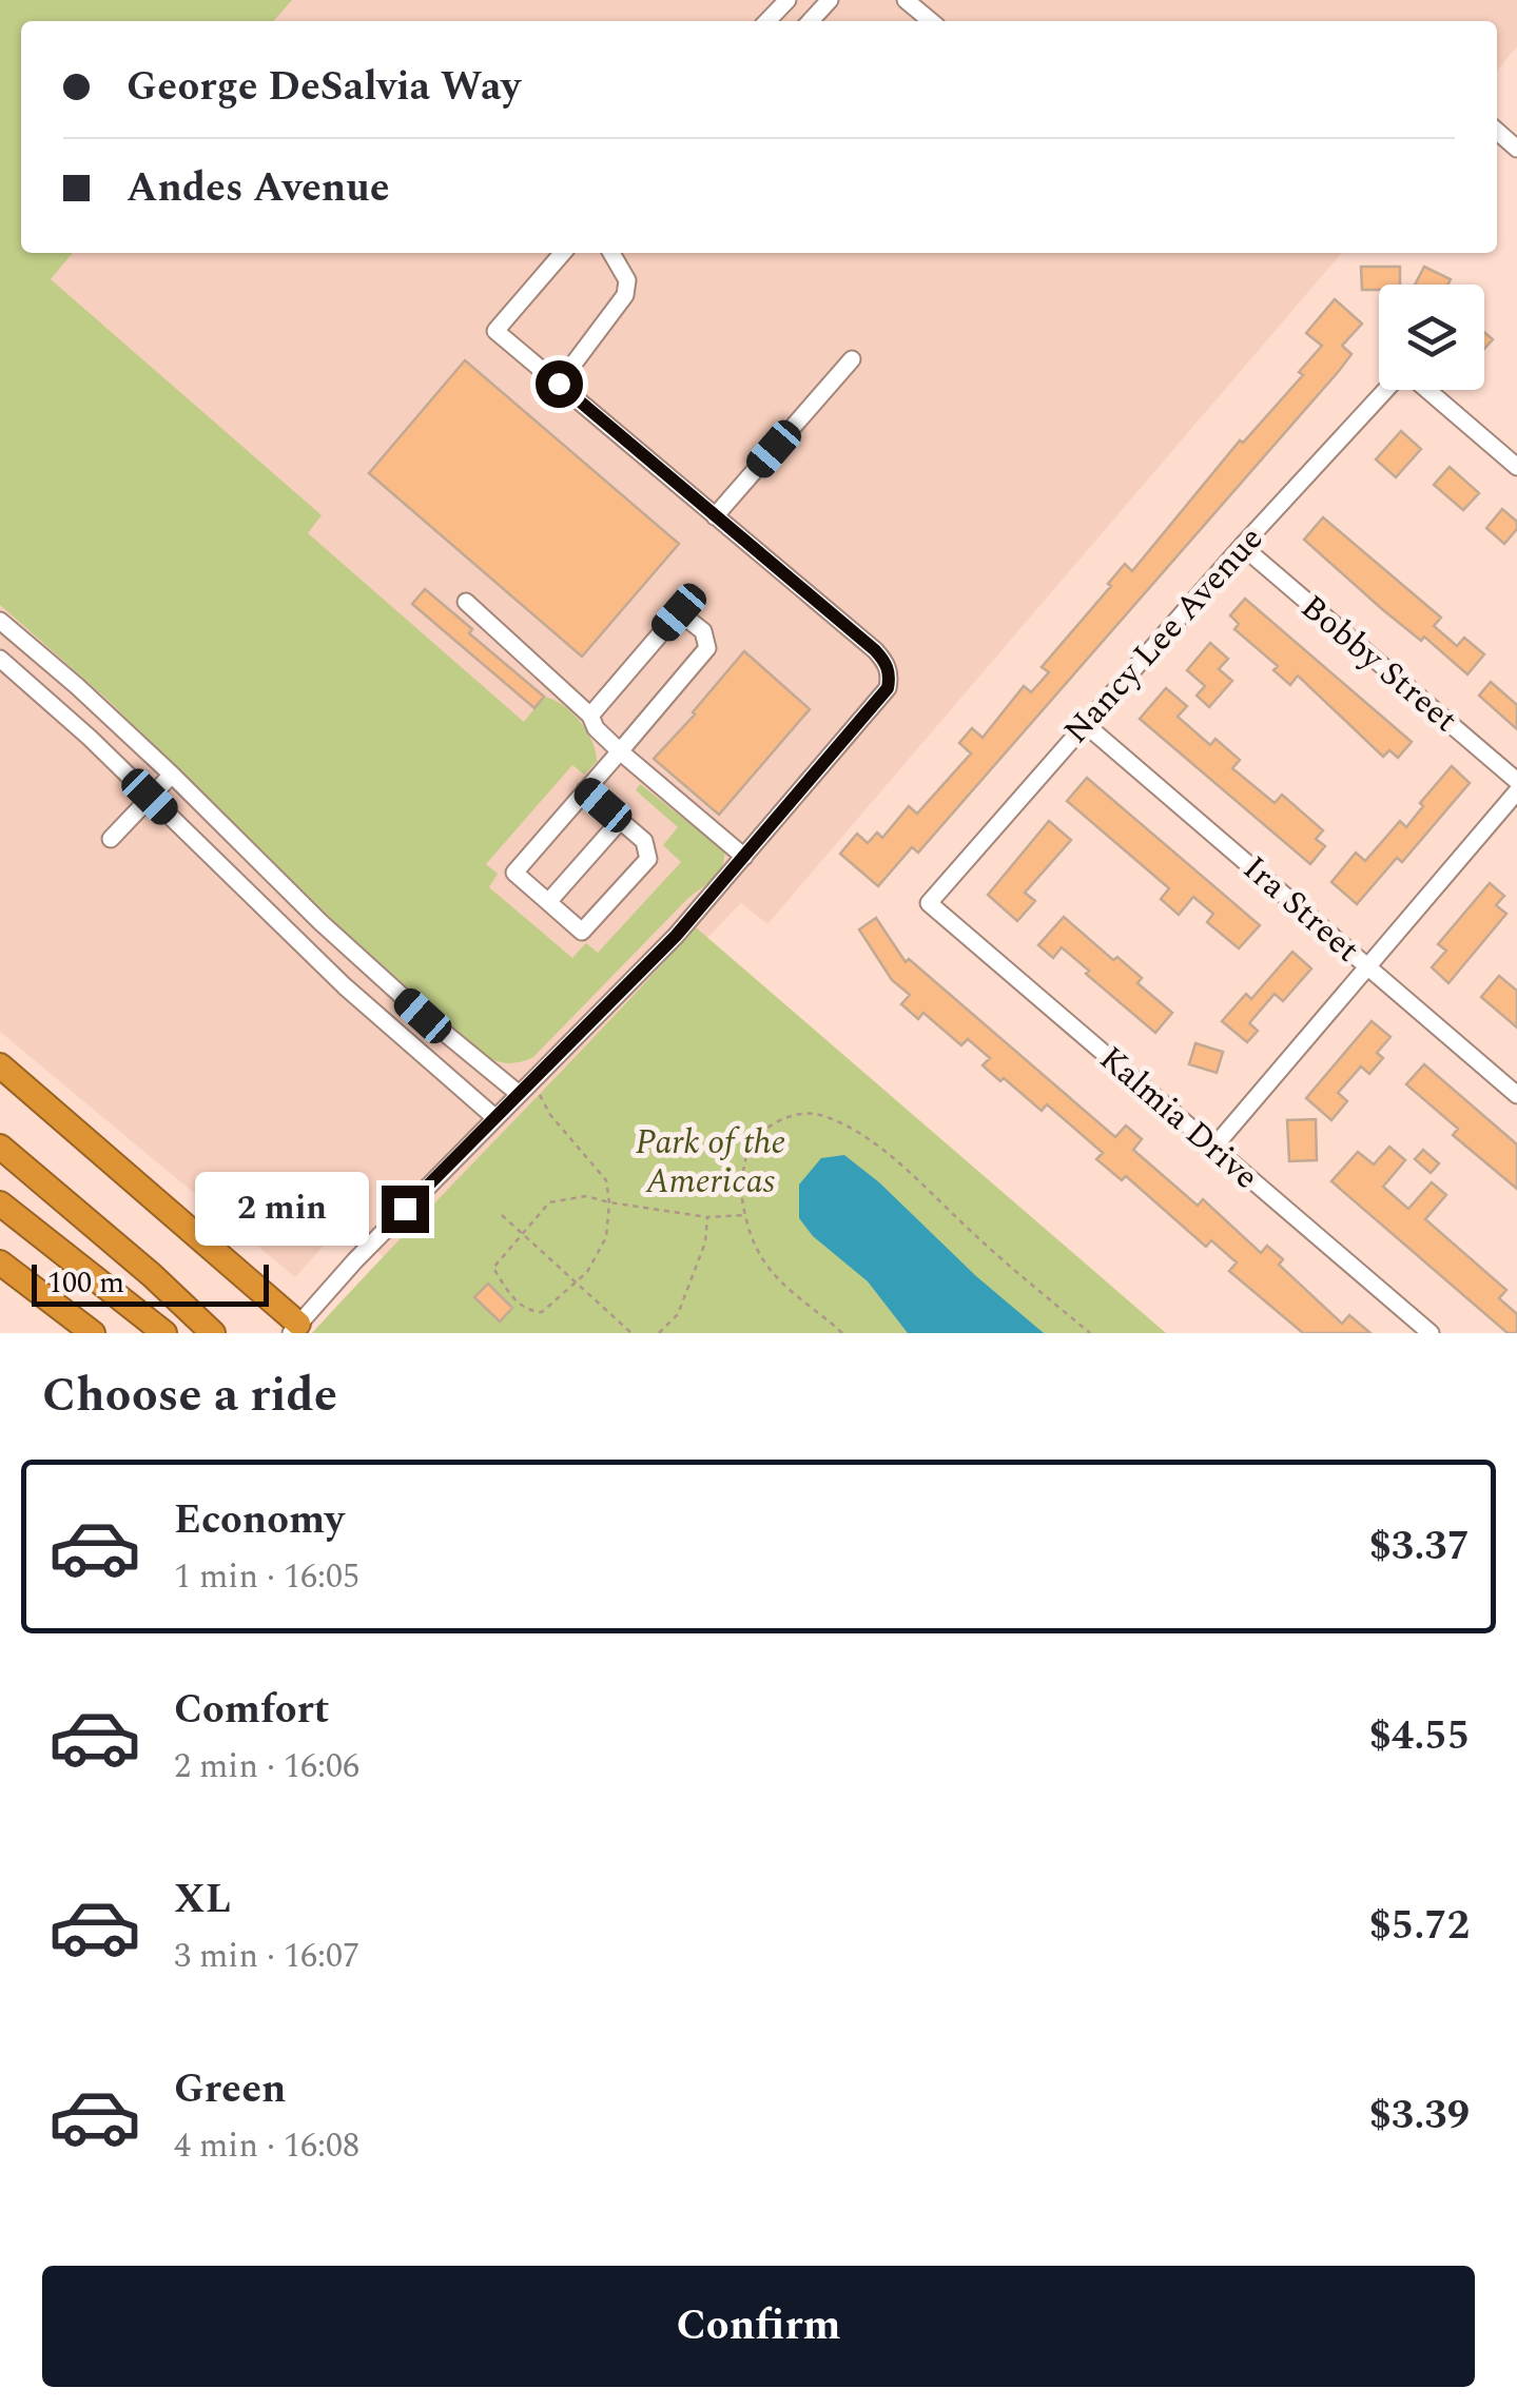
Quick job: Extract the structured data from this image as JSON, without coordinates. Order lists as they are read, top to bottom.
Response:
{
  "streets": {
    "street": [
      "Nancy Lee Avenue",
      "Bobby Street",
      "Ira Street",
      "Kalmia Drive"
    ]
  },
  "crossings": [
    ["Nancy Lee Avenue", "Bobby Street"],
    ["Nancy Lee Avenue", "Ira Street"],
    ["Nancy Lee Avenue", "Kalmia Drive"]
  ],
  "parks": ["Park of the Americas"],
  "scale_bar": "100 m",
  "page": {
    "banner": ["George DeSalvia Way", "Andes Avenue"],
    "bubble": "2 min",
    "scale": "100 m",
    "heading": "Choose a ride",
    "list": [
      {
        "name": "Economy",
        "note": "1 min · 16:05",
        "value": "$3.37"
      },
      {
        "name": "Comfort",
        "note": "2 min · 16:06",
        "value": "$4.55"
      },
      {
        "name": "XL",
        "note": "3 min · 16:07",
        "value": "$5.72"
      },
      {
        "name": "Green",
        "note": "4 min · 16:08",
        "value": "$3.39"
      }
    ],
    "buttons": "Confirm"
  }
}
